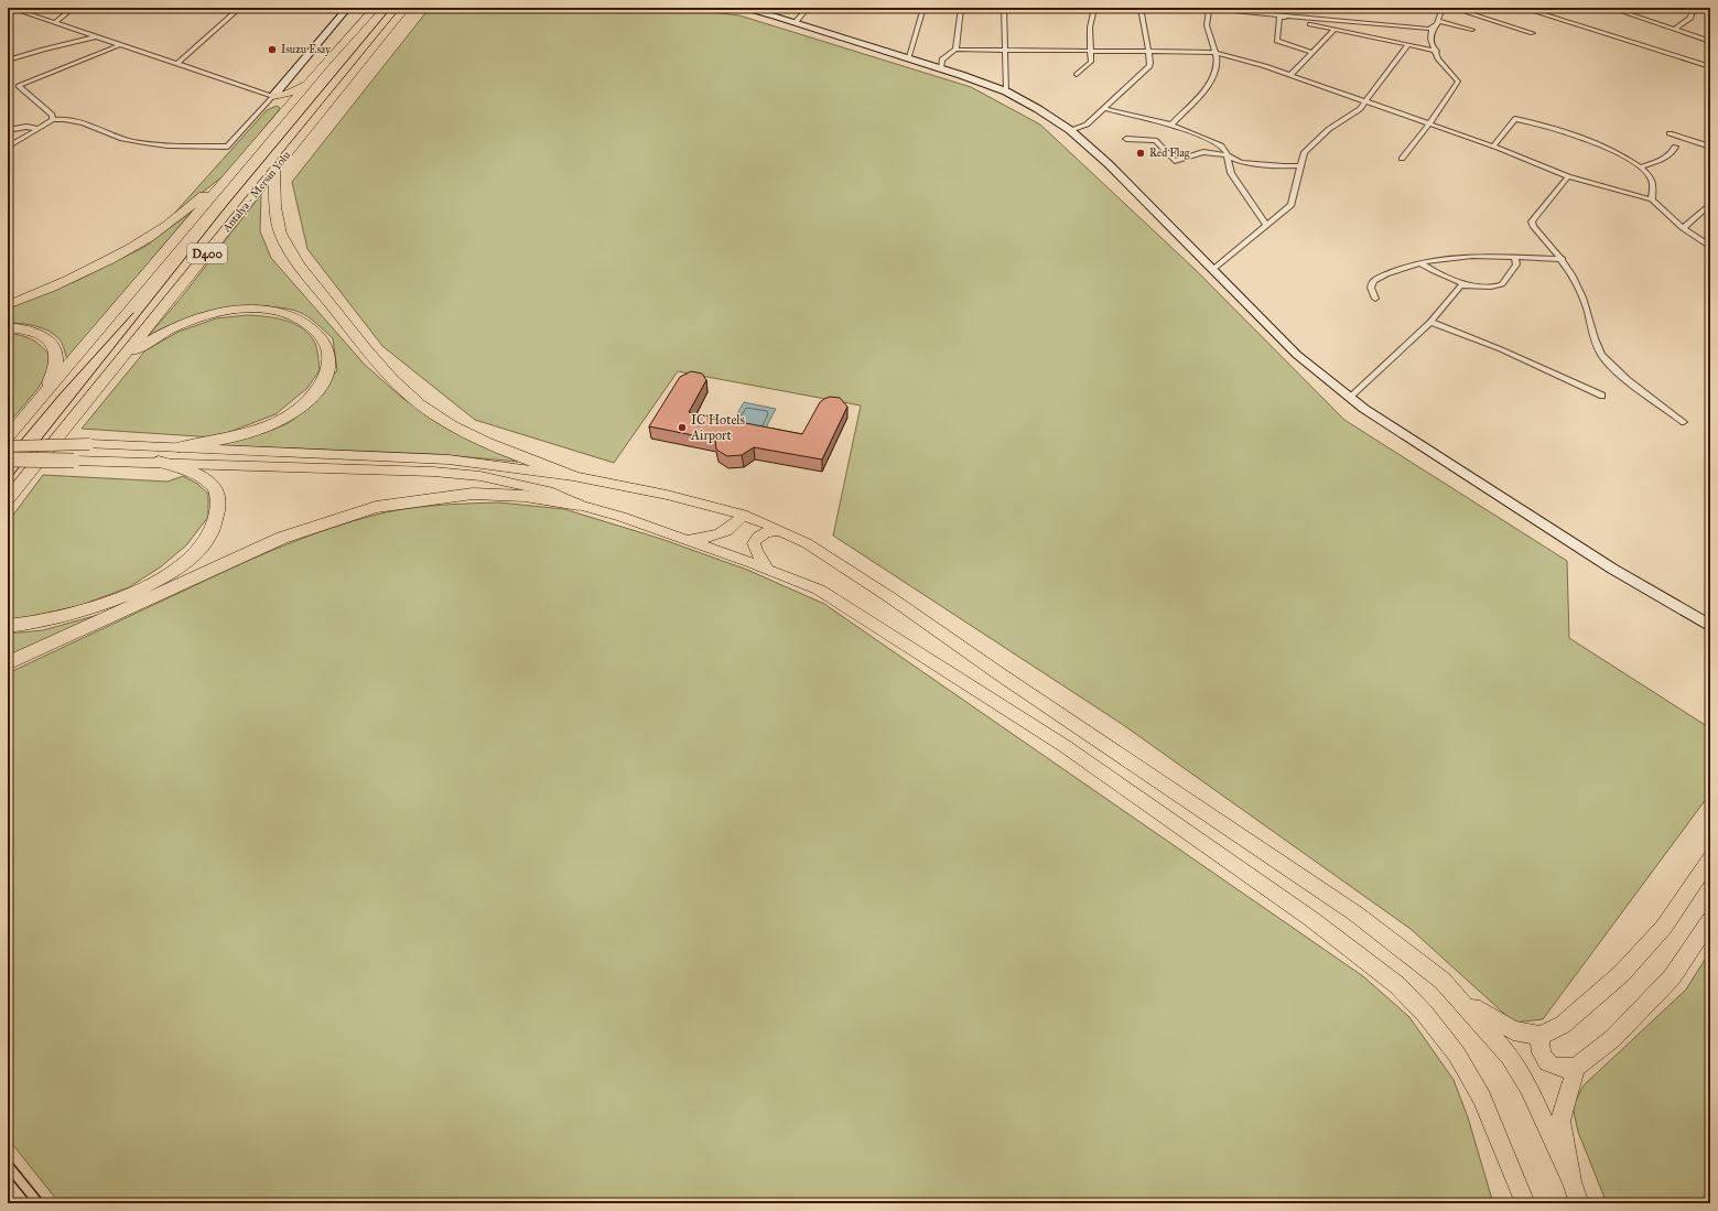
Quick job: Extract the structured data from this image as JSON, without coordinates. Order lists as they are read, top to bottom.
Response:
{
  "streets": {
    "highway": ["Antalya - Mersin Yolu", "D400"]
  },
  "places": ["Isuzu Esay", "Red Flag", "IC Hotels Airport"]
}
